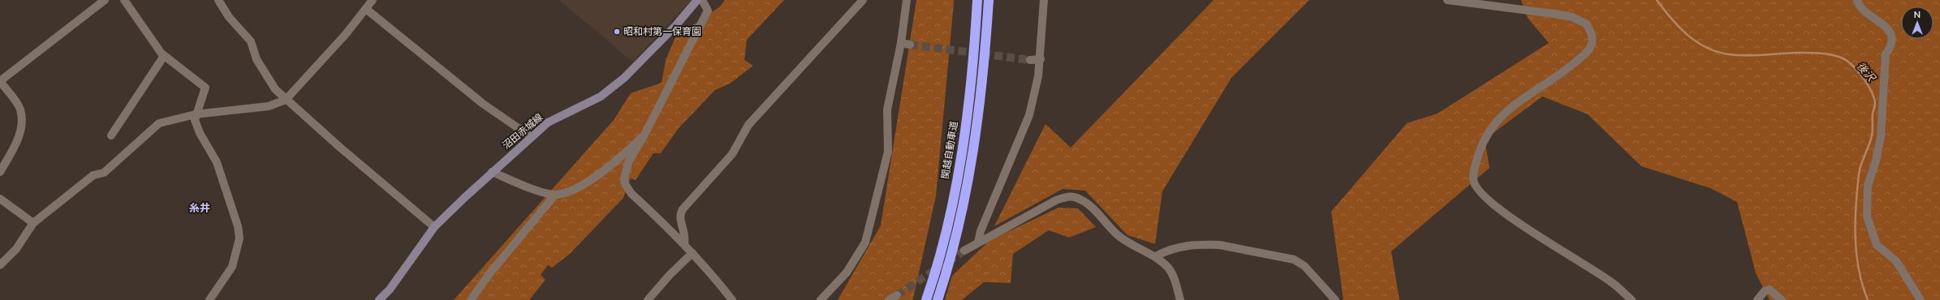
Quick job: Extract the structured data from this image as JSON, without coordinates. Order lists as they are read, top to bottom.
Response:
{
  "streets": {
    "highway": ["関越自動車道"],
    "main road": ["沼田赤城線"]
  },
  "districts": ["糸井"],
  "water": ["後沢"],
  "places": ["昭和村第一保育園"],
  "north": "top"
}
